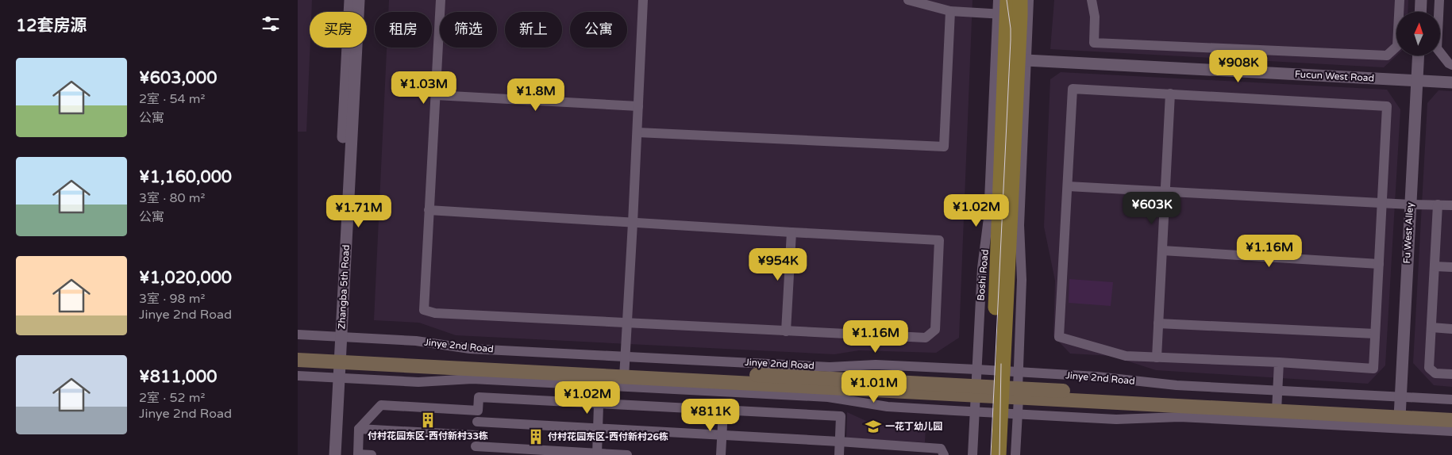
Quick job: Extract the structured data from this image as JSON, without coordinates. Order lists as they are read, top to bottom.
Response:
{
  "streets": {
    "main road": ["Boshi Road", "Jinye 2nd Road"],
    "street": ["Fucun West Road", "Fu West Alley", "Zhangba 5th Road"]
  },
  "crossings": [
    ["Fucun West Road", "Fu West Alley"],
    ["Fu West Alley", "Jinye 2nd Road"],
    ["Boshi Road", "Jinye 2nd Road"],
    ["Zhangba 5th Road", "Jinye 2nd Road"]
  ],
  "places": {
    "building": ["付村花园东区-西付新村33栋", "付村花园东区-西付新村26栋"],
    "school or university": ["一花丁幼儿园"]
  },
  "north": "top",
  "page": {
    "heading": "12套房源",
    "chip": [
      "买房",
      "租房",
      "筛选",
      "新上",
      "公寓"
    ],
    "list": [
      {
        "name": "¥603,000",
        "note": "2室 · 54 m² · 公寓"
      },
      {
        "name": "¥1,160,000",
        "note": "3室 · 80 m² · 公寓"
      },
      {
        "name": "¥1,020,000",
        "note": "3室 · 98 m² · Jinye 2nd Road"
      },
      {
        "name": "¥811,000",
        "note": "2室 · 52 m² · Jinye 2nd Road"
      }
    ],
    "price": [
      "¥908K",
      "¥1.03M",
      "¥1.8M",
      "¥603K",
      "¥1.02M",
      "¥1.71M",
      "¥1.16M",
      "¥954K",
      "¥1.16M",
      "¥1.01M",
      "¥1.02M",
      "¥811K"
    ]
  }
}
